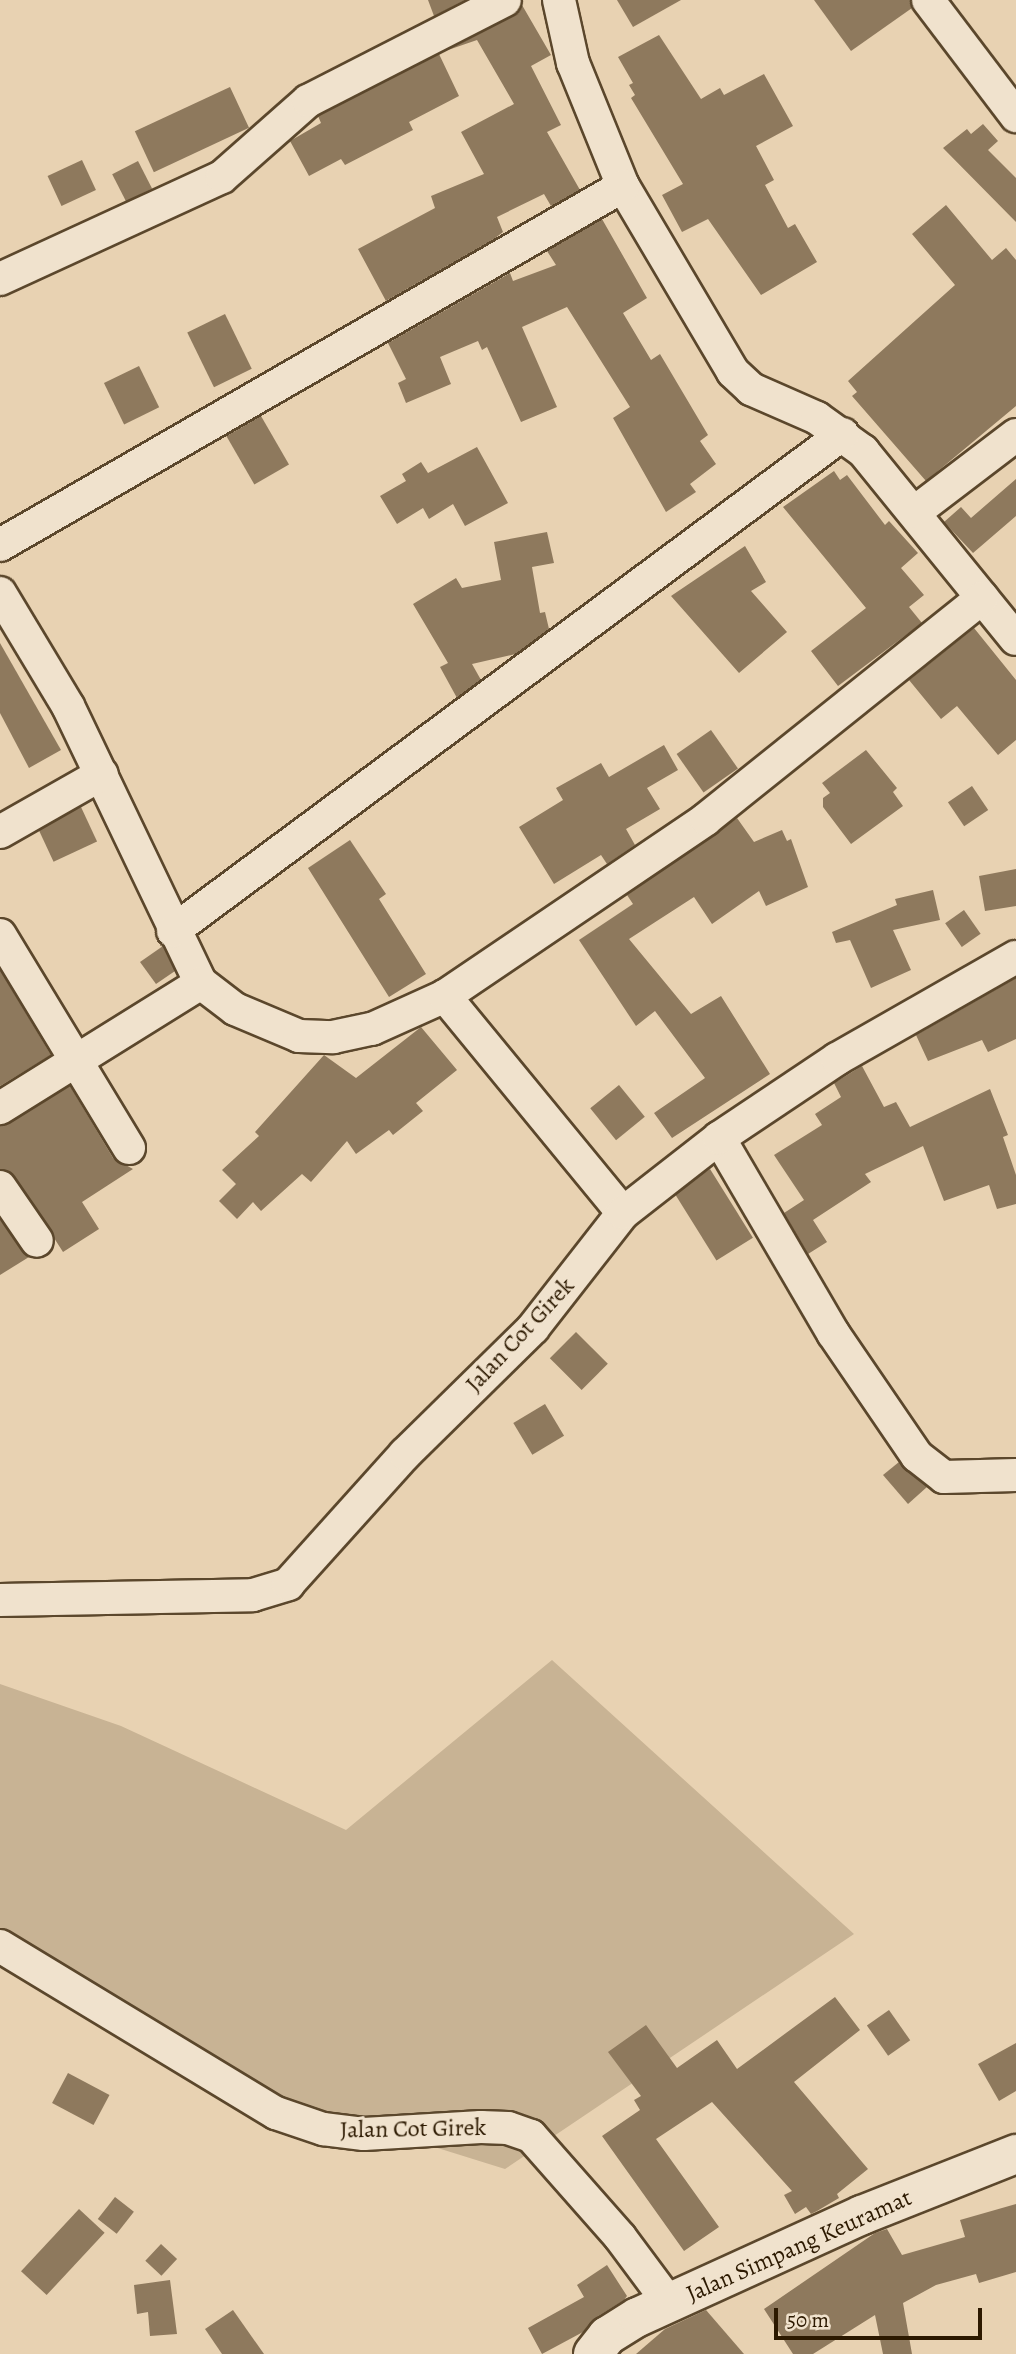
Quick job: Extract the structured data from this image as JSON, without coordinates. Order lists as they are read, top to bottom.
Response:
{
  "streets": {
    "main road": ["Jalan Simpang Keuramat"],
    "street": ["Jalan Cot Girek"]
  },
  "crossings": [
    ["Jalan Cot Girek", "Jalan Simpang Keuramat"]
  ],
  "scale_bar": "50 m"
}
